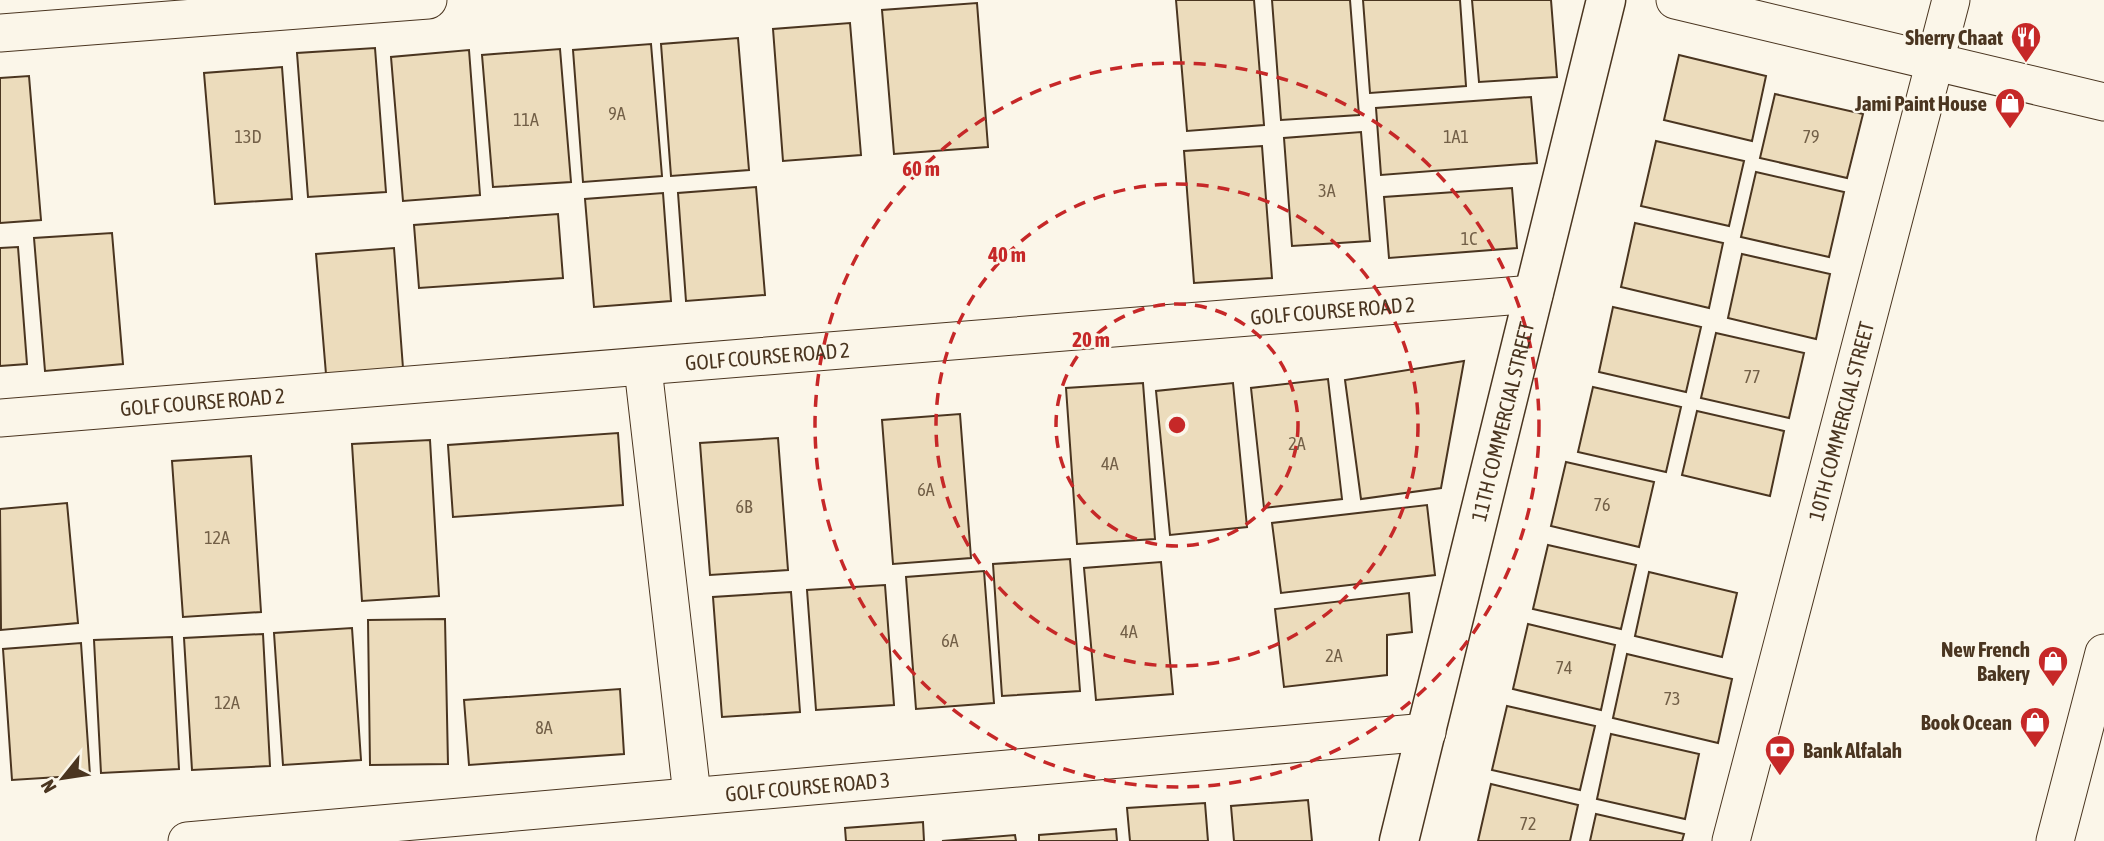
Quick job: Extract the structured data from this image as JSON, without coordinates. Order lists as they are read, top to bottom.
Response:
{
  "streets": {
    "street": [
      "GOLF COURSE ROAD 2",
      "11TH COMMERCIAL STREET",
      "10TH COMMERCIAL STREET",
      "GOLF COURSE ROAD 3"
    ]
  },
  "crossings": [
    ["GOLF COURSE ROAD 2", "11TH COMMERCIAL STREET"],
    ["11TH COMMERCIAL STREET", "GOLF COURSE ROAD 3"]
  ],
  "places": {
    "restaurant": ["Sherry Chaat"],
    "shop": ["Jami Paint House", "New French Bakery", "Book Ocean"],
    "bank": ["Bank Alfalah"]
  },
  "house_numbers": [
    "9A",
    "11A",
    "13D",
    "1A1",
    "79",
    "3A",
    "1C",
    "77",
    "2A",
    "4A",
    "6A",
    "76",
    "6B",
    "12A",
    "4A",
    "6A",
    "2A",
    "74",
    "73",
    "12A",
    "8A",
    "72"
  ],
  "north": "bottom left",
  "rings": ["60 m", "40 m", "20 m"]
}
